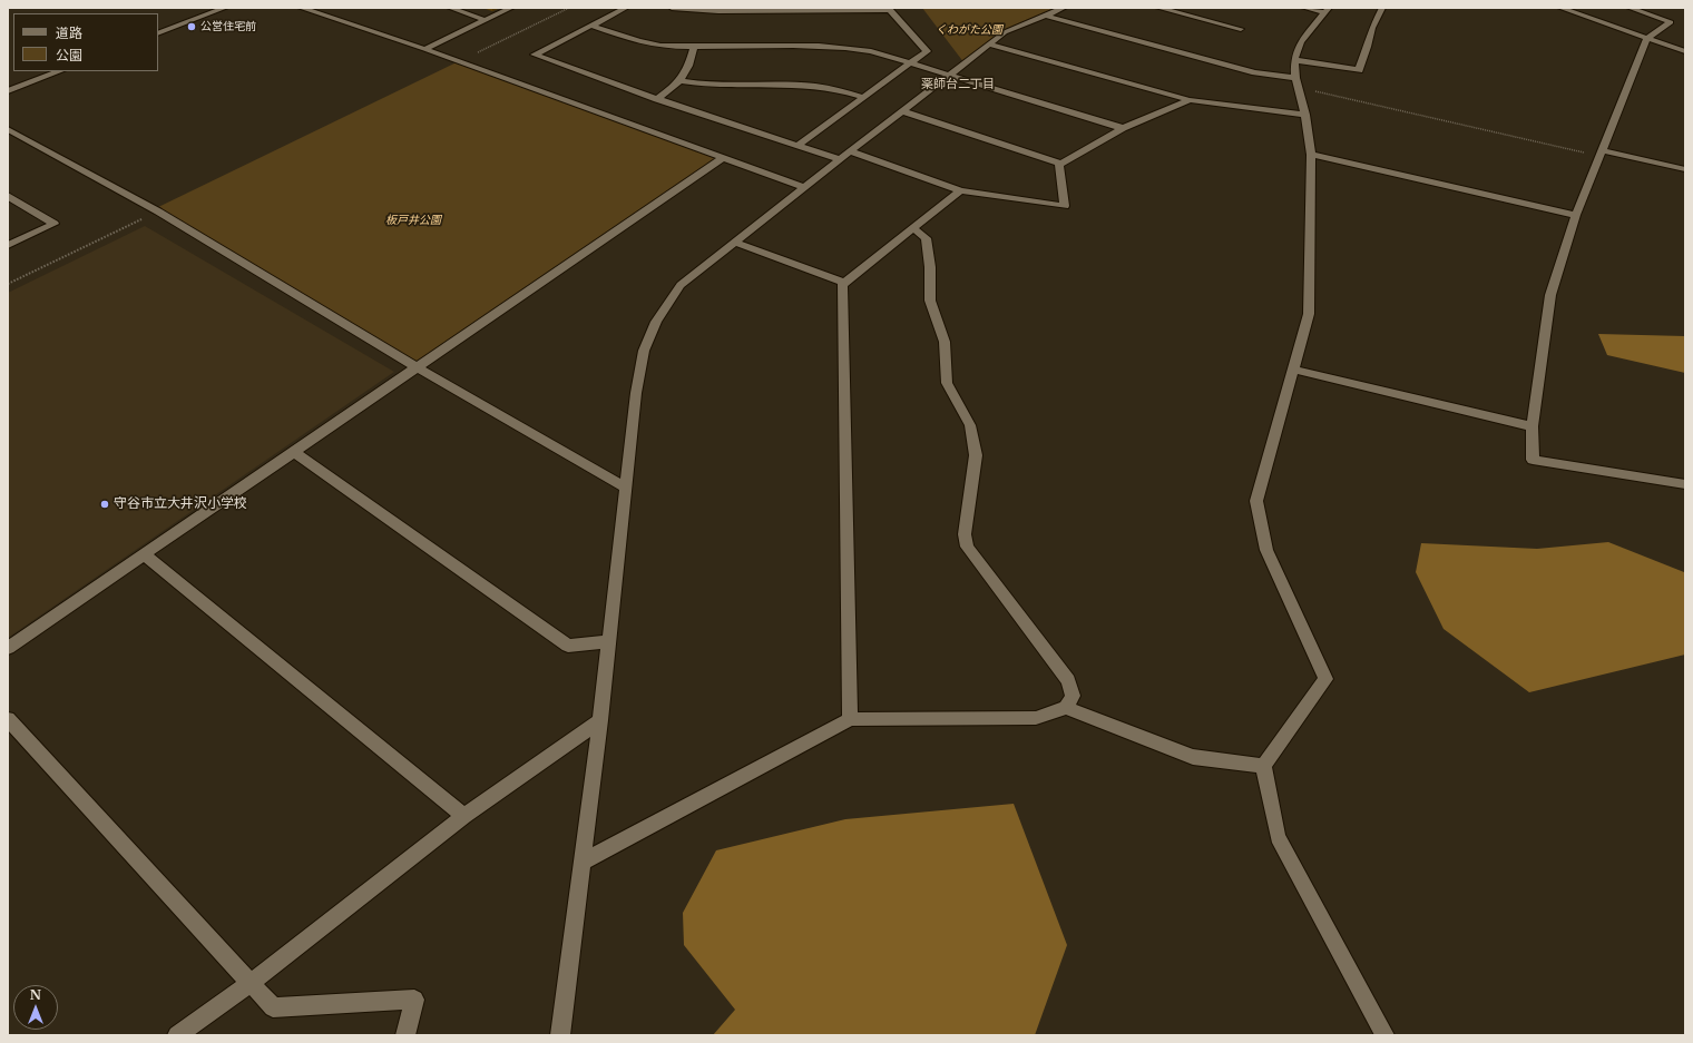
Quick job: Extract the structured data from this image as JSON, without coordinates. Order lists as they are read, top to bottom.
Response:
{
  "districts": ["薬師台二丁目"],
  "parks": ["くわがた公園", "板戸井公園"],
  "places": ["公営住宅前", "守谷市立大井沢小学校"],
  "legend": ["道路", "公園"],
  "north": "top"
}
